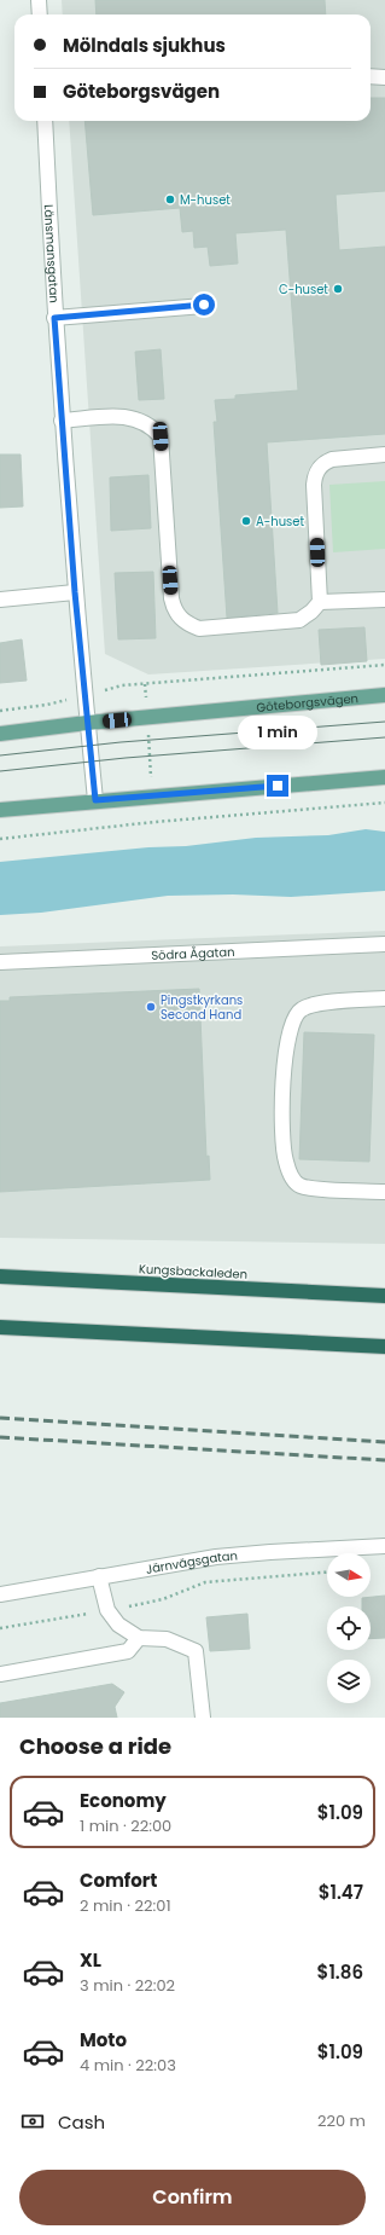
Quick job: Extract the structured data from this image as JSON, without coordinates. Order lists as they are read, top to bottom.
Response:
{
  "streets": {
    "highway": ["Kungsbackaleden"],
    "main road": ["Göteborgsvägen"],
    "street": ["Länsmansgatan", "Södra Ågatan", "Järnvägsgatan"]
  },
  "crossings": [
    ["Länsmansgatan", "Göteborgsvägen"]
  ],
  "places": [
    "M-huset",
    "C-huset",
    "A-huset",
    "Pingstkyrkans Second Hand"
  ],
  "north": "right",
  "page": {
    "banner": ["Mölndals sjukhus", "Göteborgsvägen"],
    "bubble": "1 min",
    "heading": "Choose a ride",
    "list": [
      {
        "name": "Economy",
        "note": "1 min · 22:00",
        "value": "$1.09"
      },
      {
        "name": "Comfort",
        "note": "2 min · 22:01",
        "value": "$1.47"
      },
      {
        "name": "XL",
        "note": "3 min · 22:02",
        "value": "$1.86"
      },
      {
        "name": "Moto",
        "note": "4 min · 22:03",
        "value": "$1.09"
      }
    ],
    "pay": ["Cash", "220 m"],
    "buttons": "Confirm"
  }
}
